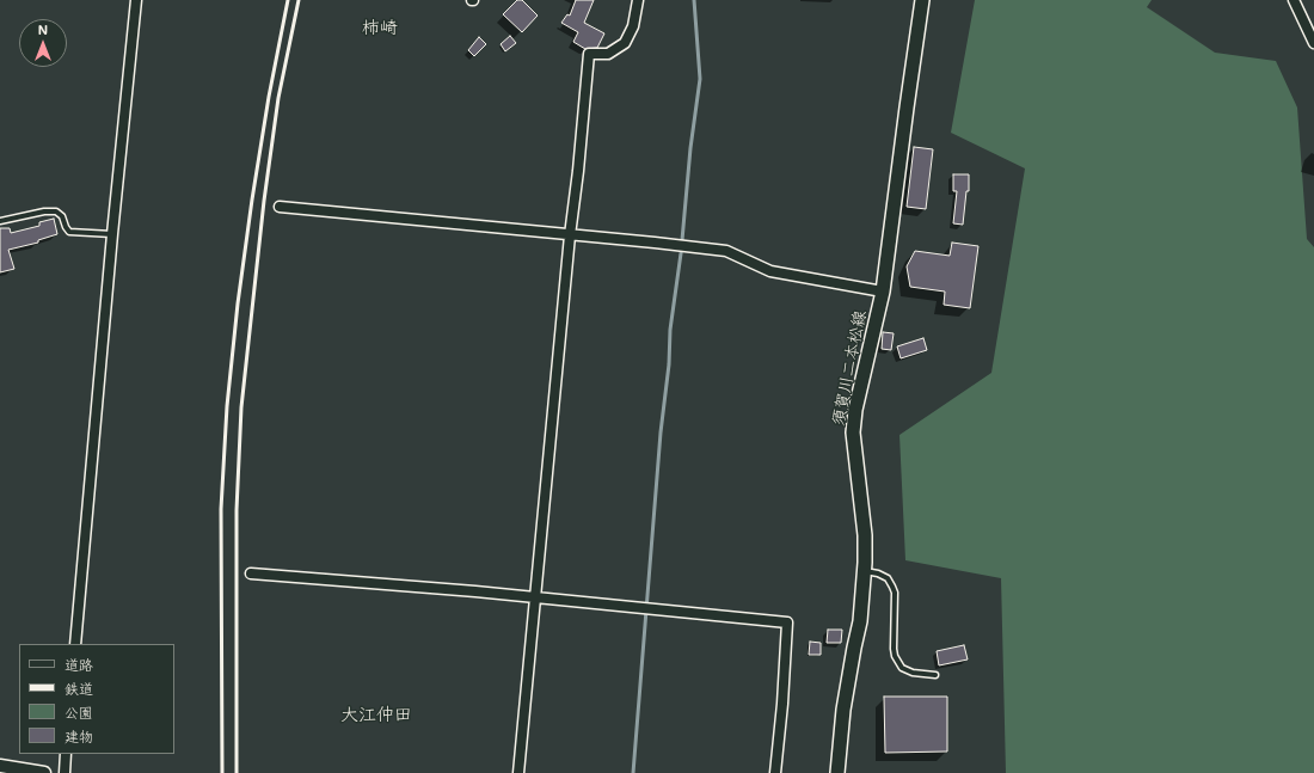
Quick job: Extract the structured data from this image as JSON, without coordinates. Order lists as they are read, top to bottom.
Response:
{
  "streets": {
    "main road": ["須賀川二本松線"]
  },
  "districts": ["柿崎", "大江仲田"],
  "legend": [
    "道路",
    "鉄道",
    "公園",
    "建物"
  ],
  "north": "top"
}
